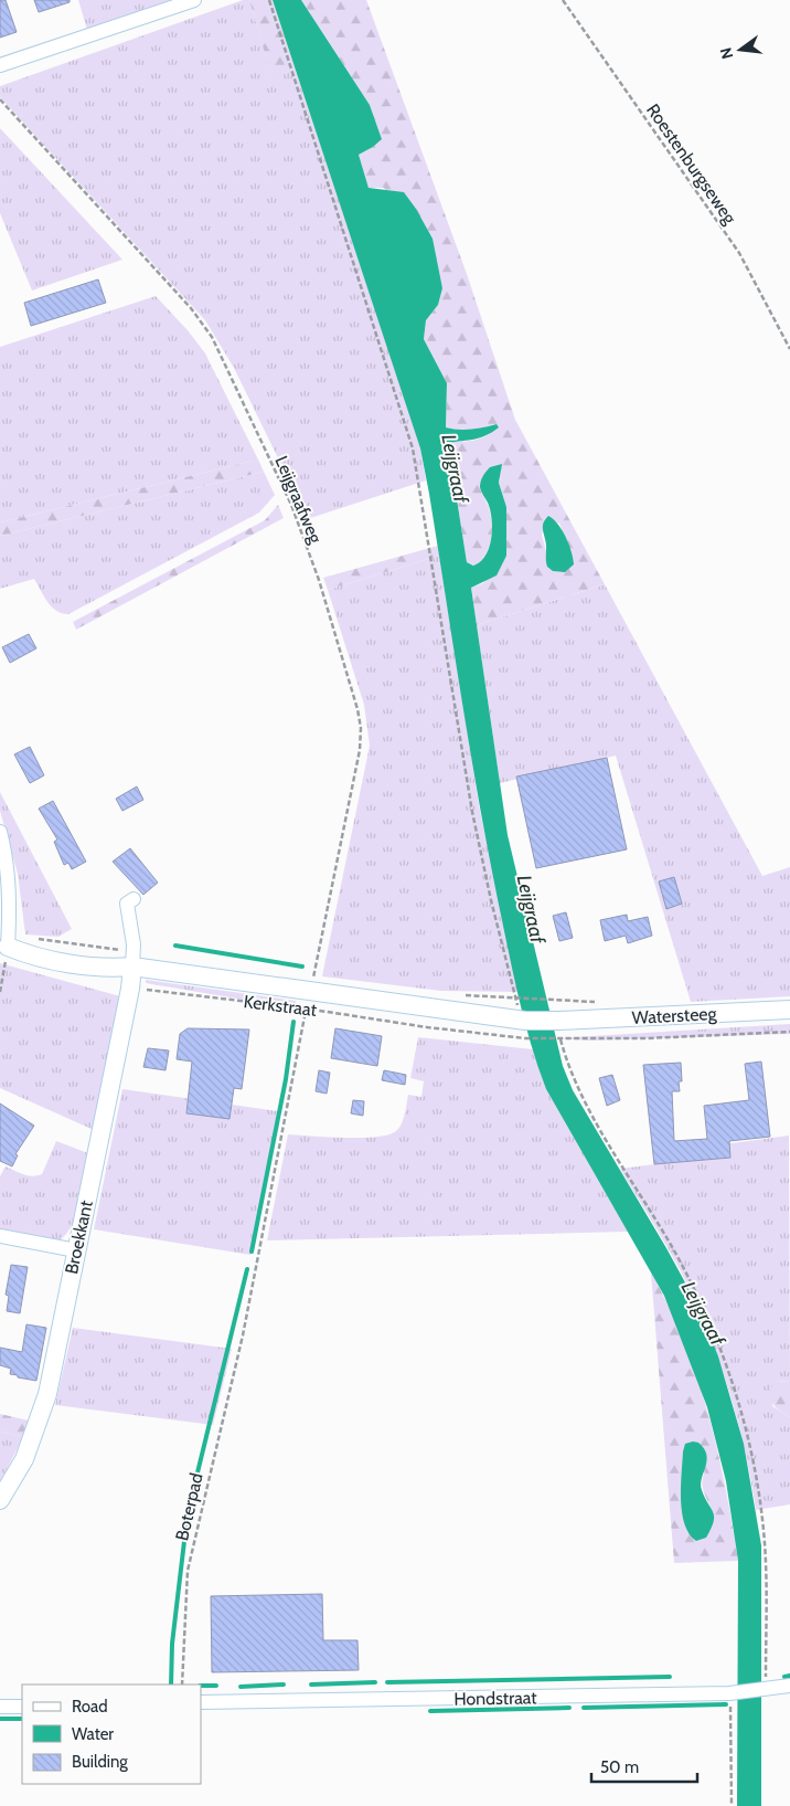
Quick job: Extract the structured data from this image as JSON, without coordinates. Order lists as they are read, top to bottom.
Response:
{
  "streets": {
    "street": [
      "Kerkstraat",
      "Watersteeg",
      "Broekkant",
      "Hondstraat"
    ],
    "path": ["Roestenburgseweg", "Leijgraafweg", "Boterpad"]
  },
  "crossings": [
    ["Leijgraafweg", "Kerkstraat"],
    ["Leijgraafweg", "Boterpad"],
    ["Kerkstraat", "Watersteeg"],
    ["Kerkstraat", "Broekkant"],
    ["Kerkstraat", "Boterpad"]
  ],
  "water": ["Leijgraaf"],
  "legend": ["Road", "Water", "Building"],
  "scale_bar": "50 m",
  "north": "left"
}
